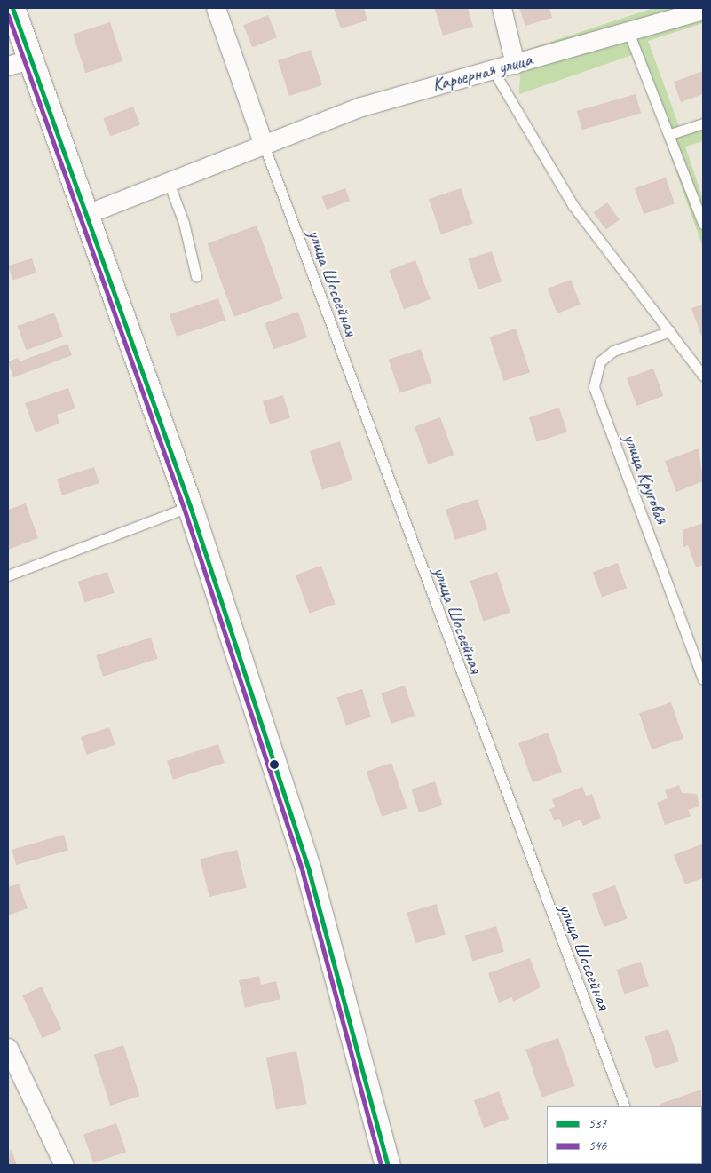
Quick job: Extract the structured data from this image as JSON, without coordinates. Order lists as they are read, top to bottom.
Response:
{
  "streets": {
    "street": ["Карьерная улица"],
    "lane": ["улица Шоссейная", "улица Круговая"]
  },
  "crossings": [
    ["Карьерная улица", "улица Шоссейная"]
  ],
  "lines": ["transit line 537", "transit line 546"],
  "legend": ["537", "546"]
}
